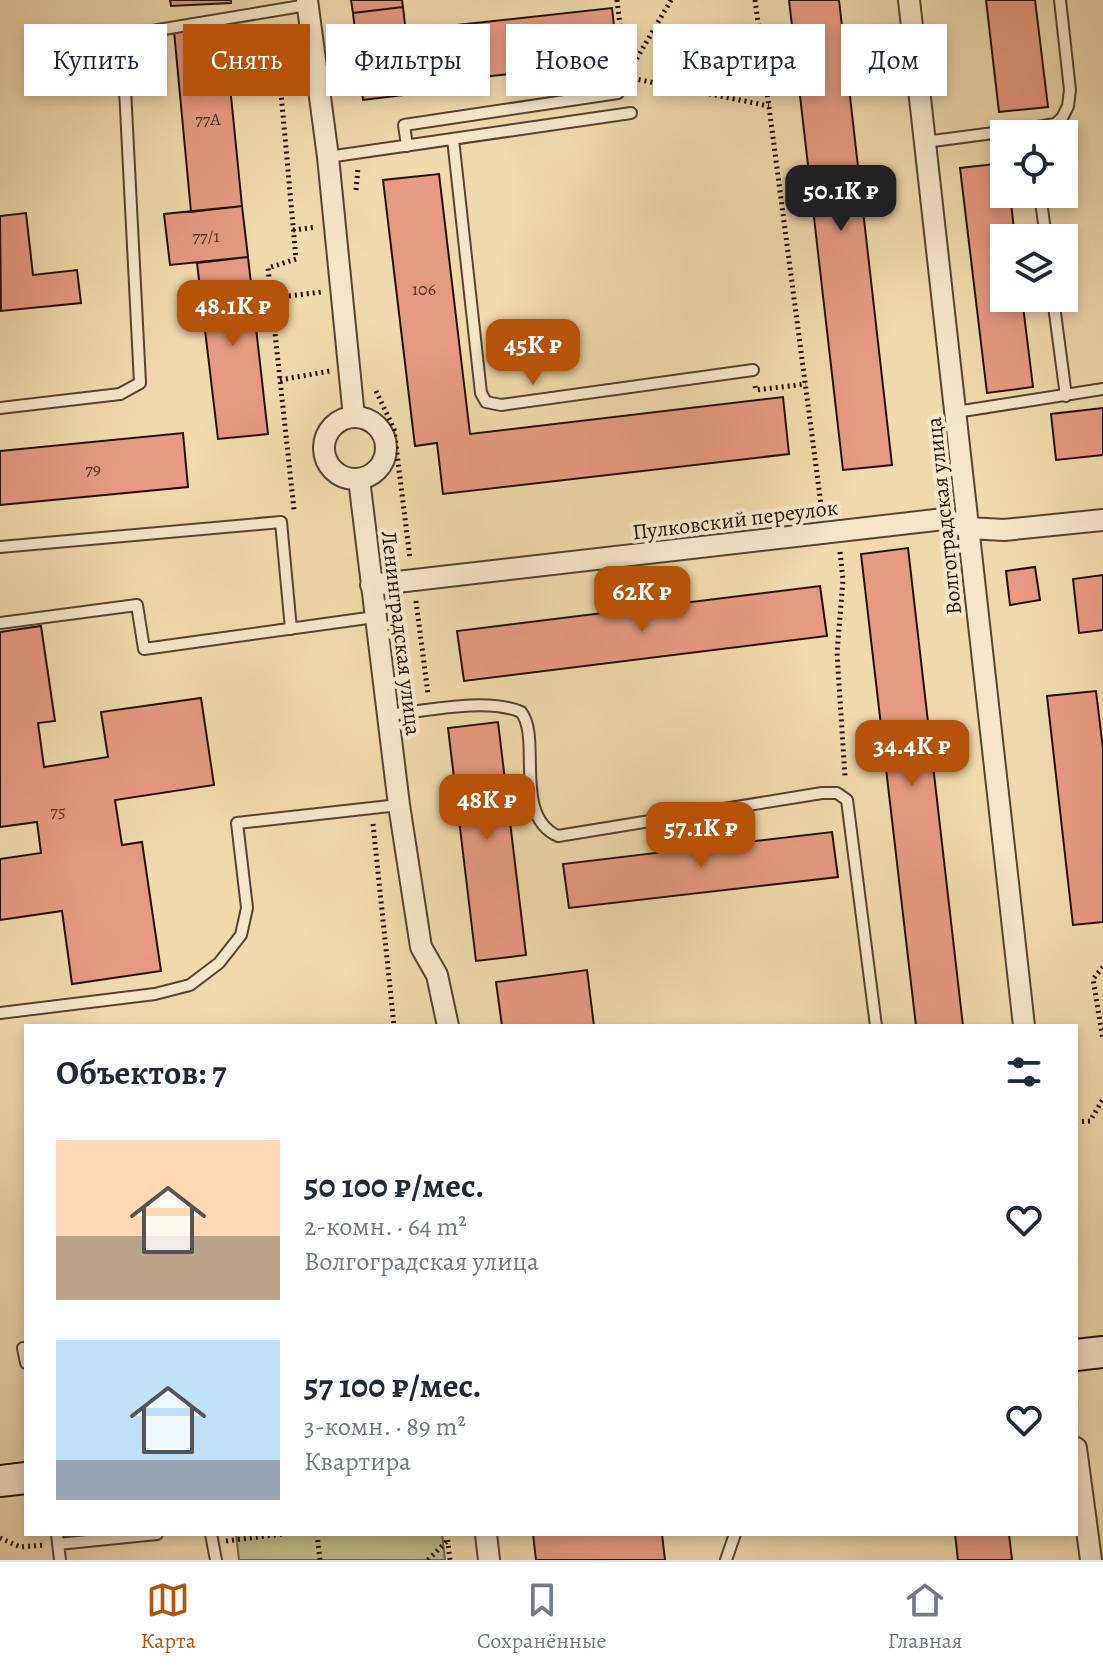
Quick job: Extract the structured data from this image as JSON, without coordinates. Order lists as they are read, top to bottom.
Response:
{
  "streets": {
    "street": ["Волгоградская улица", "Пулковский переулок", "Ленинградская улица"]
  },
  "crossings": [
    ["Волгоградская улица", "Пулковский переулок"],
    ["Пулковский переулок", "Ленинградская улица"]
  ],
  "house_numbers": [
    "77А",
    "77/1",
    "106",
    "79",
    "75"
  ],
  "page": {
    "chip": [
      "Купить",
      "Снять",
      "Фильтры",
      "Новое",
      "Квартира",
      "Дом"
    ],
    "price": [
      "50.1K ₽",
      "48.1K ₽",
      "45K ₽",
      "62K ₽",
      "34.4K ₽",
      "48K ₽",
      "57.1K ₽"
    ],
    "heading": "Объектов: 7",
    "list": [
      {
        "name": "50 100 ₽/мес.",
        "note": "2-комн. · 64 m² · Волгоградская улица"
      },
      {
        "name": "57 100 ₽/мес.",
        "note": "3-комн. · 89 m² · Квартира"
      }
    ],
    "tabs": ["Карта", "Сохранённые", "Главная"]
  }
}
